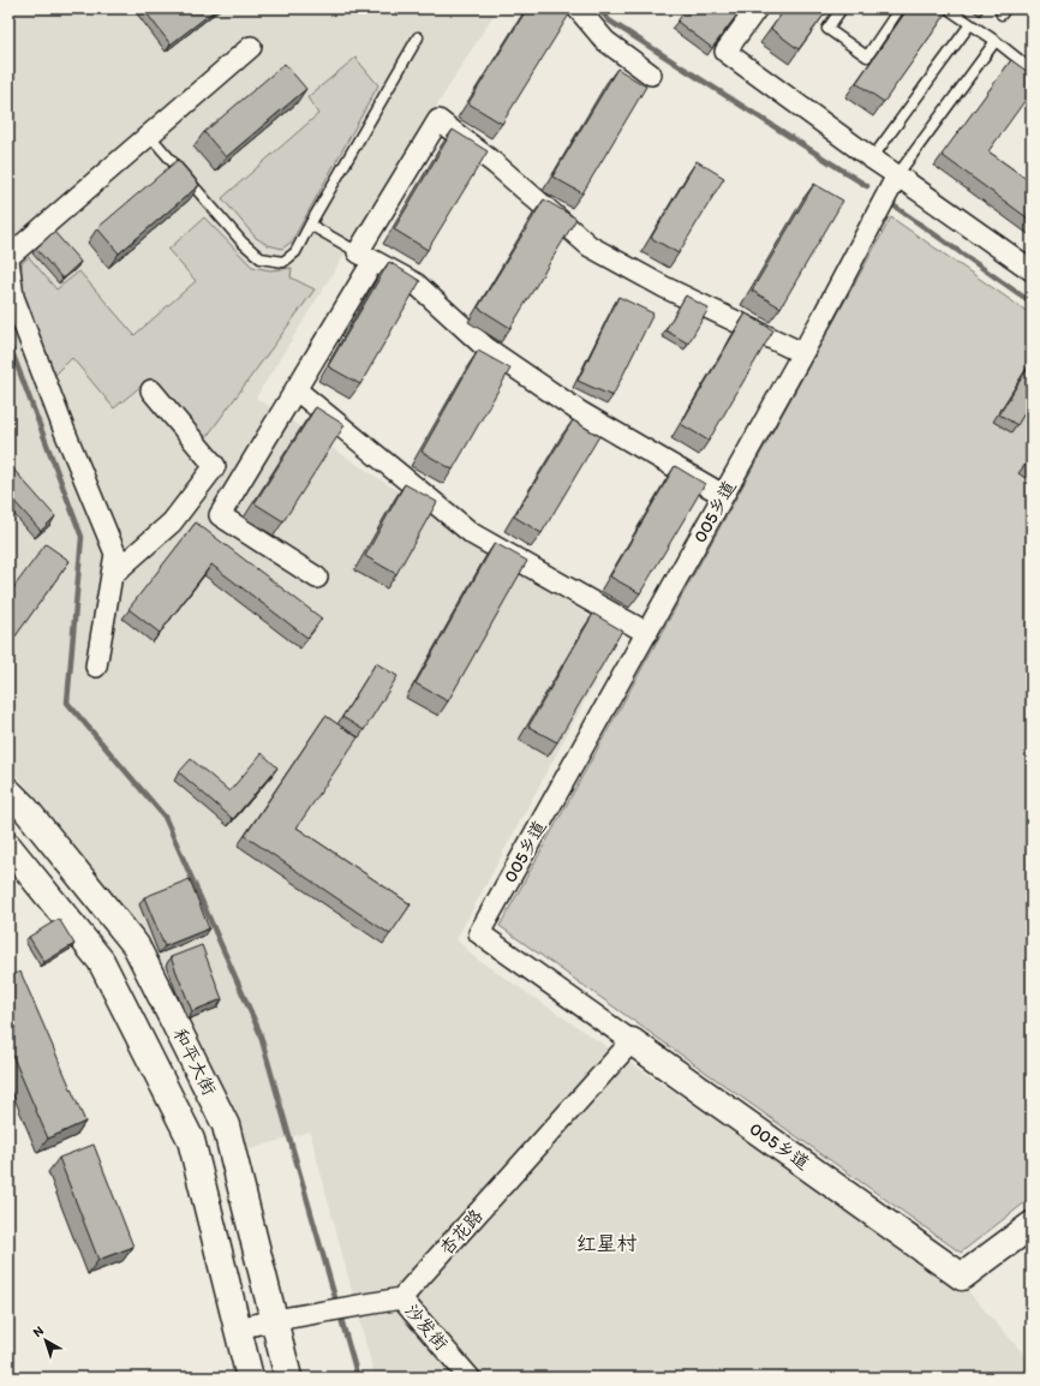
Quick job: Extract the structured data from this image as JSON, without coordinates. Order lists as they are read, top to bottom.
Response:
{
  "streets": {
    "main road": ["005乡道", "和平大街"],
    "street": ["杏花路", "沙发街"]
  },
  "crossings": [
    ["005乡道", "杏花路"],
    ["杏花路", "沙发街"]
  ],
  "districts": ["红星村"],
  "north": "top left"
}
